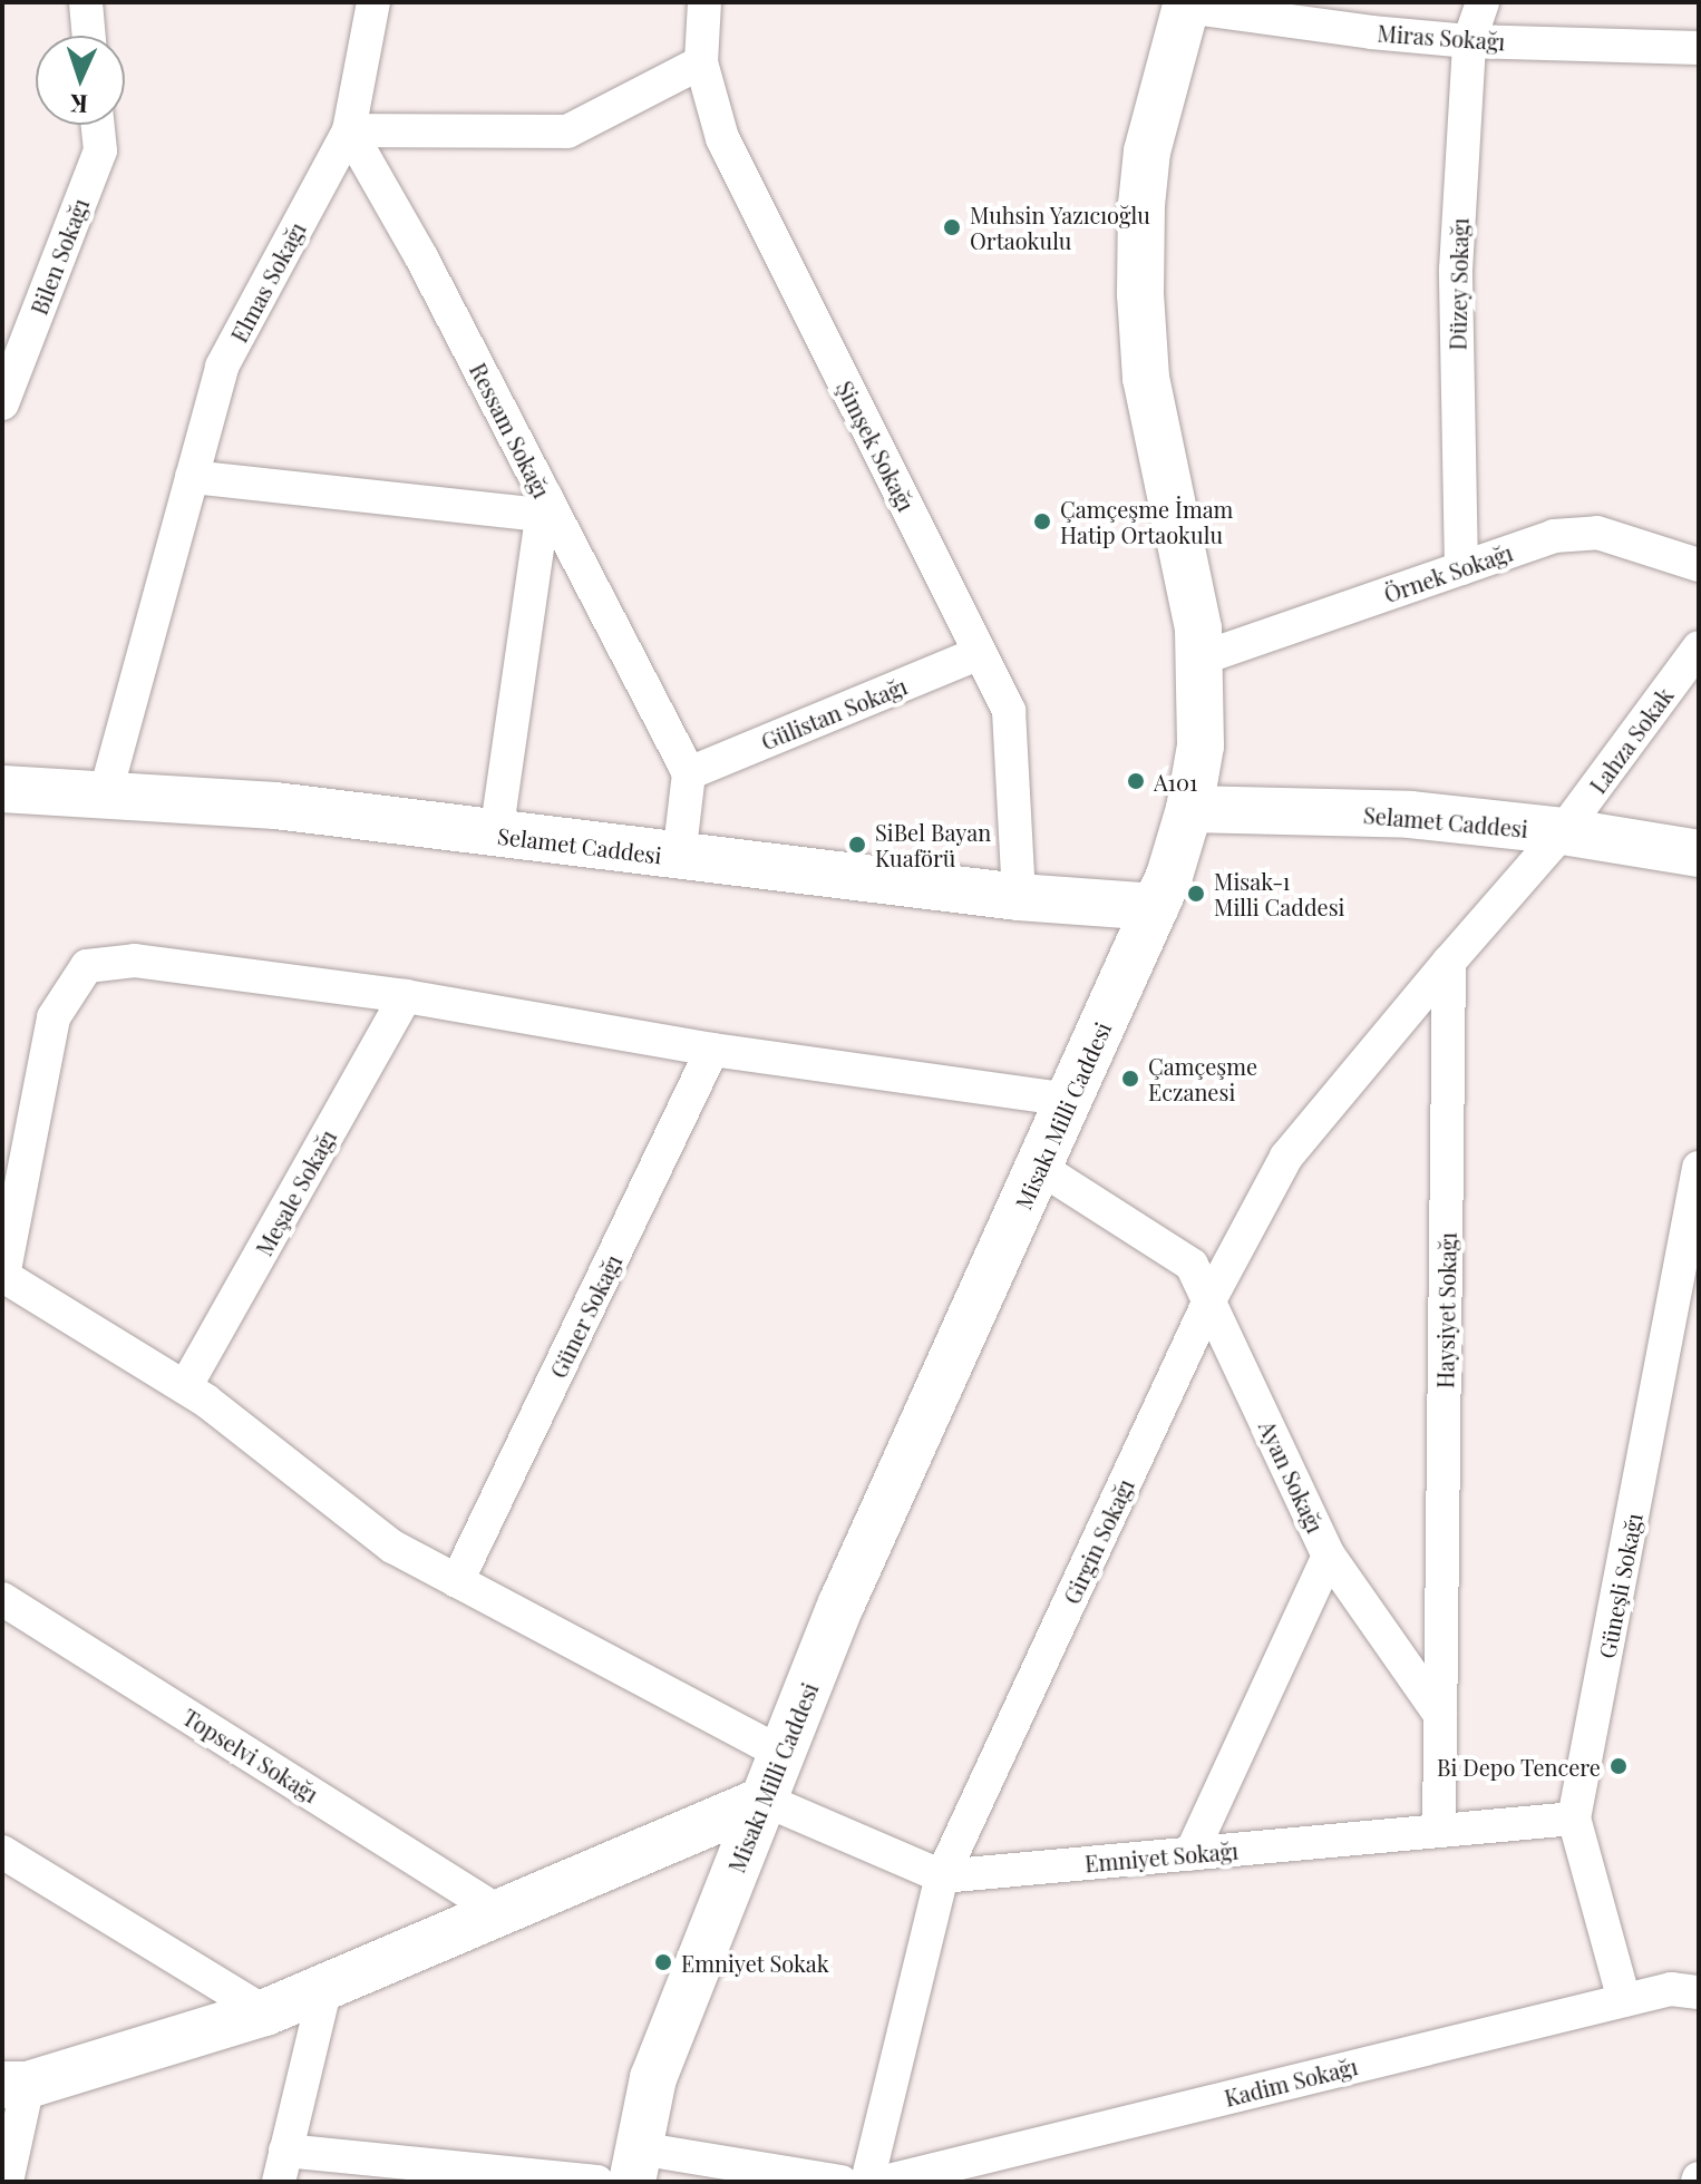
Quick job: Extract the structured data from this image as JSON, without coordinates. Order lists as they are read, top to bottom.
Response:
{
  "streets": {
    "street": [
      "Miras Sokağı",
      "Bilen Sokağı",
      "Elmas Sokağı",
      "Düzey Sokağı",
      "Ressam Sokağı",
      "Şimşek Sokağı",
      "Örnek Sokağı",
      "Gülistan Sokağı",
      "Lahza Sokak",
      "Selamet Caddesi",
      "Misakı Milli Caddesi",
      "Meşale Sokağı",
      "Haysiyet Sokağı",
      "Güner Sokağı",
      "Ayan Sokağı",
      "Girgin Sokağı",
      "Güneşli Sokağı",
      "Topselvi Sokağı",
      "Emniyet Sokağı",
      "Kadim Sokağı"
    ]
  },
  "crossings": [
    ["Miras Sokağı", "Düzey Sokağı"],
    ["Miras Sokağı", "Misakı Milli Caddesi"],
    ["Elmas Sokağı", "Ressam Sokağı"],
    ["Elmas Sokağı", "Selamet Caddesi"],
    ["Düzey Sokağı", "Örnek Sokağı"],
    ["Ressam Sokağı", "Gülistan Sokağı"],
    ["Şimşek Sokağı", "Gülistan Sokağı"],
    ["Şimşek Sokağı", "Selamet Caddesi"],
    ["Örnek Sokağı", "Misakı Milli Caddesi"],
    ["Lahza Sokak", "Selamet Caddesi"],
    ["Selamet Caddesi", "Misakı Milli Caddesi"],
    ["Misakı Milli Caddesi", "Ayan Sokağı"],
    ["Misakı Milli Caddesi", "Emniyet Sokağı"],
    ["Haysiyet Sokağı", "Girgin Sokağı"],
    ["Haysiyet Sokağı", "Emniyet Sokağı"],
    ["Ayan Sokağı", "Girgin Sokağı"],
    ["Ayan Sokağı", "Emniyet Sokağı"],
    ["Girgin Sokağı", "Emniyet Sokağı"],
    ["Güneşli Sokağı", "Emniyet Sokağı"],
    ["Güneşli Sokağı", "Kadim Sokağı"]
  ],
  "places": [
    "Muhsin Yazıcıoğlu Ortaokulu",
    "Çamçeşme İmam Hatip Ortaokulu",
    "A101",
    "SiBel Bayan Kuaförü",
    "Misak-ı Milli Caddesi",
    "Çamçeşme Eczanesi",
    "Bi Depo Tencere",
    "Emniyet Sokak"
  ],
  "north": "bottom"
}
